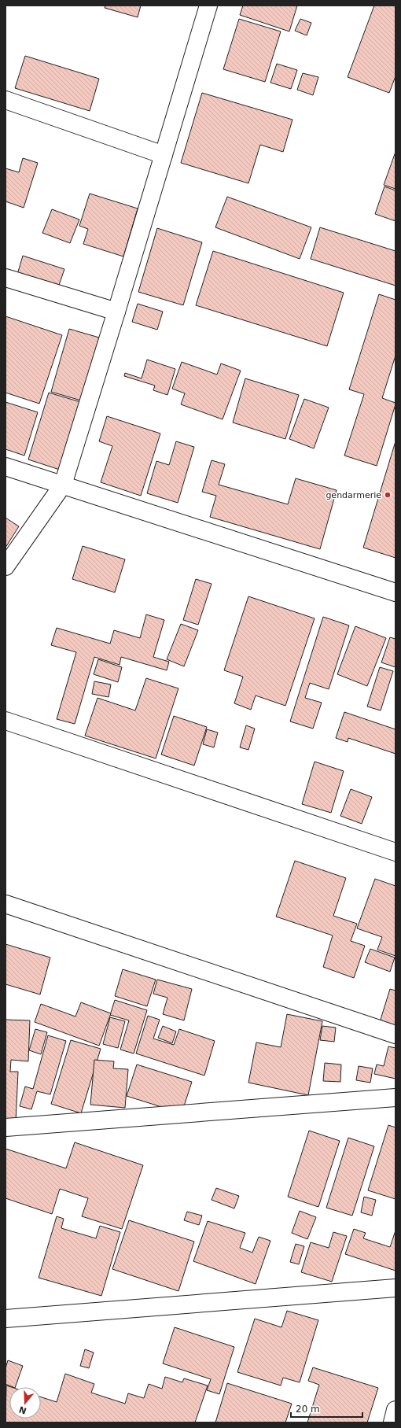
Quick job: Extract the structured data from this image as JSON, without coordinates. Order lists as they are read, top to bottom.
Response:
{
  "places": ["gendarmerie"],
  "scale_bar": "20 m",
  "north": "bottom"
}
